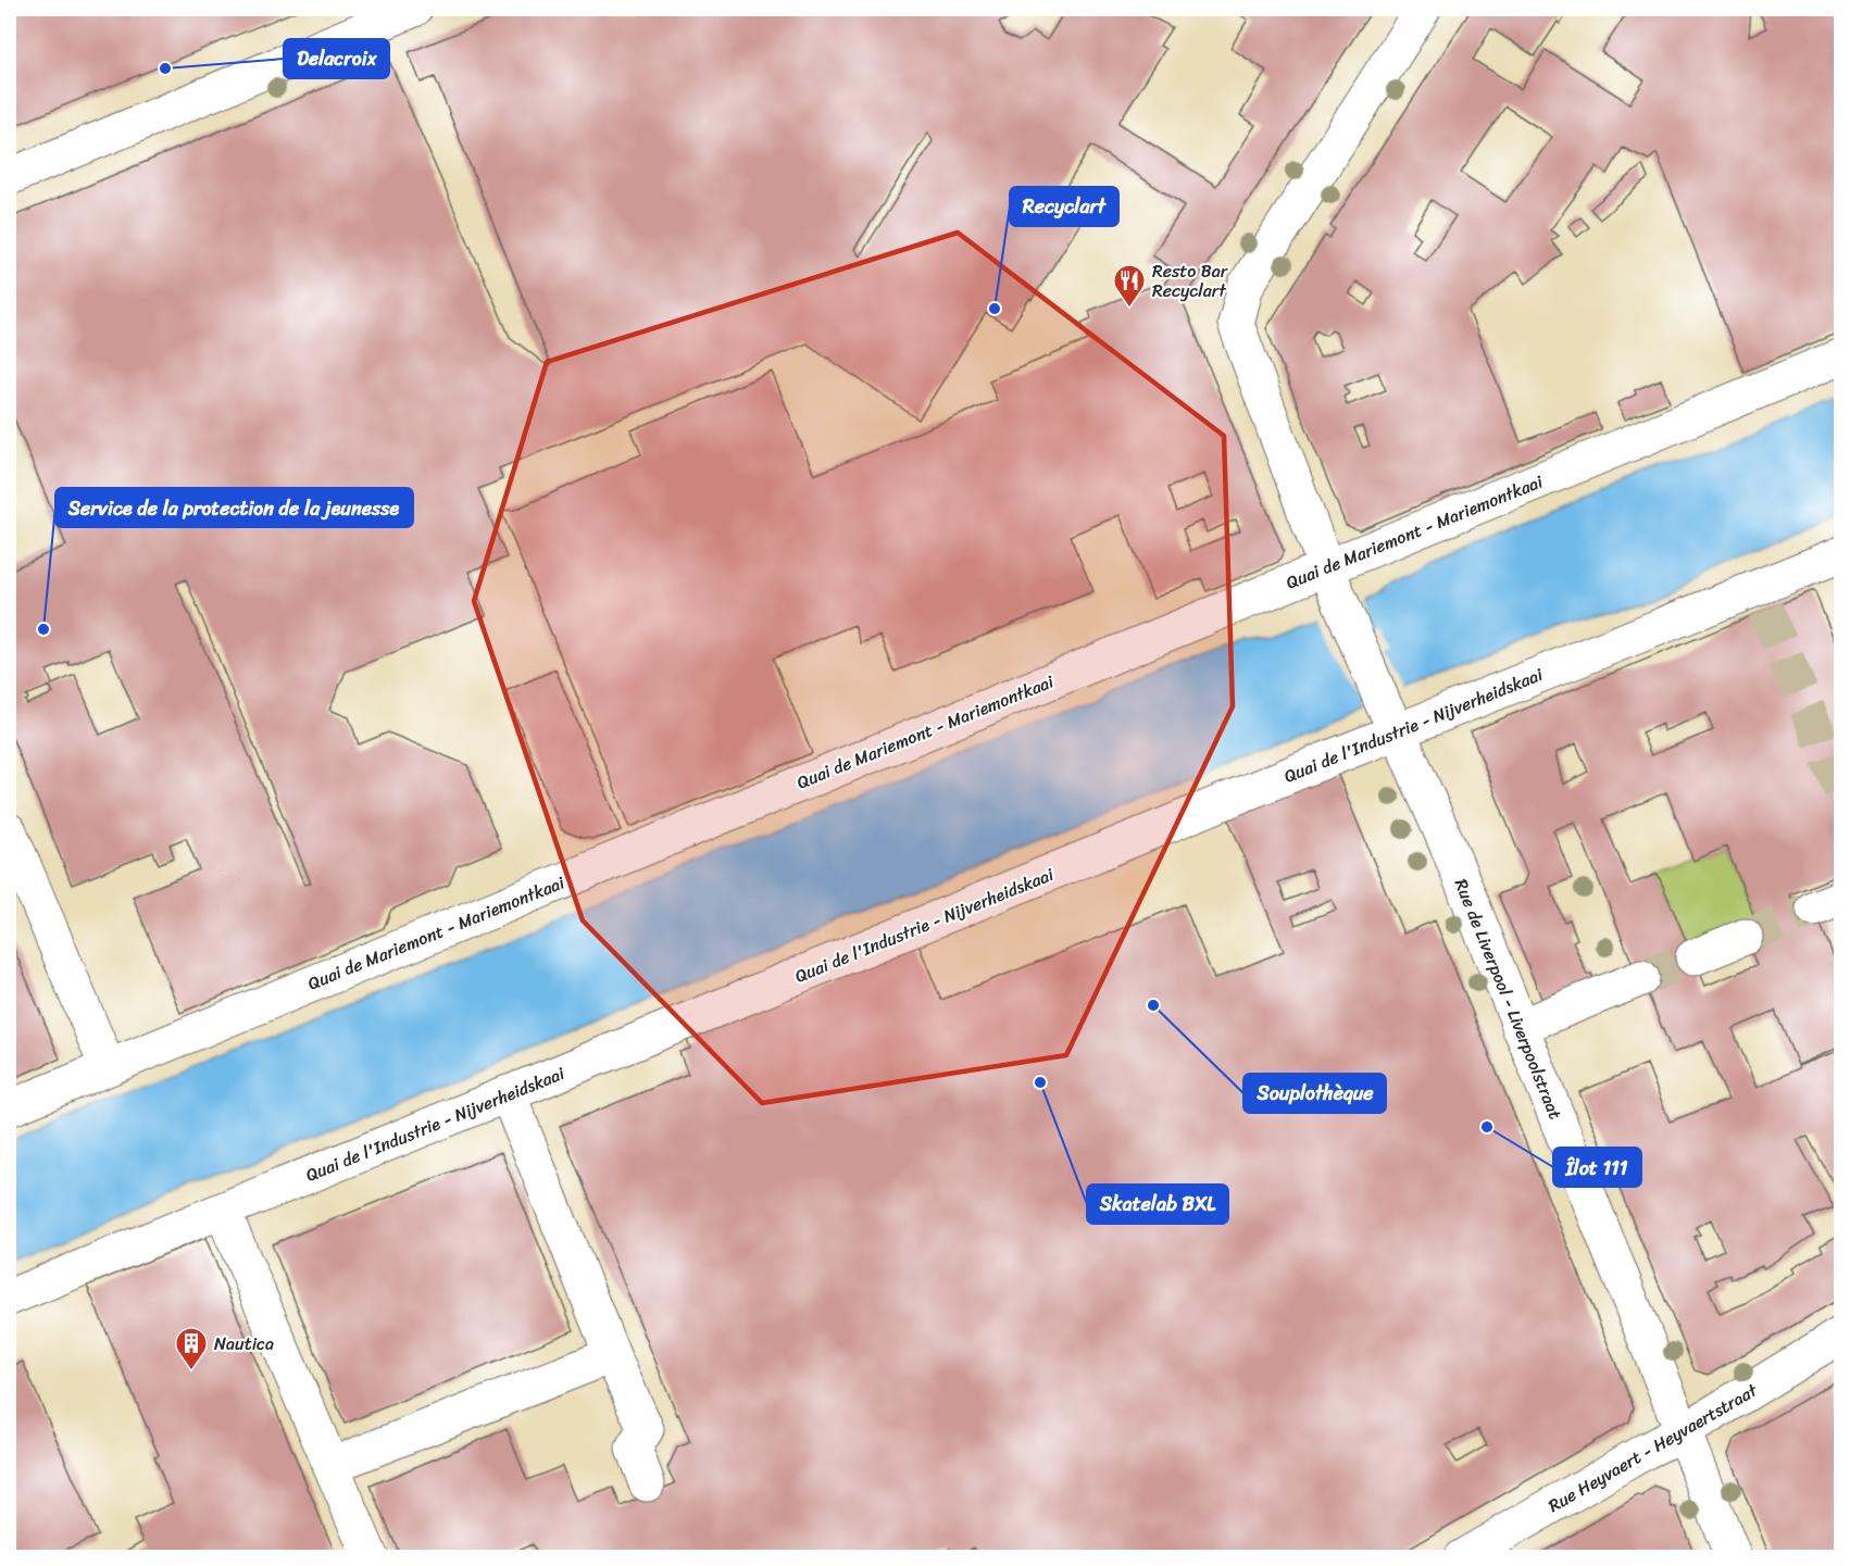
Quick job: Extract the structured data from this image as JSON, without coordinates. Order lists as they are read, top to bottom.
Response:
{
  "streets": {
    "street": [
      "Quai de Mariemont - Mariemontkaai",
      "Quai de l'Industrie - Nijverheidskaai",
      "Rue de Liverpool - Liverpoolstraat",
      "Rue Heyvaert - Heyvaertstraat"
    ]
  },
  "crossings": [
    ["Quai de Mariemont - Mariemontkaai", "Rue de Liverpool - Liverpoolstraat"],
    ["Quai de l'Industrie - Nijverheidskaai", "Rue de Liverpool - Liverpoolstraat"],
    ["Rue de Liverpool - Liverpoolstraat", "Rue Heyvaert - Heyvaertstraat"]
  ],
  "places": {
    "other": [
      "Delacroix",
      "Recyclart",
      "Service de la protection de la jeunesse",
      "Souplothèque",
      "Skatelab BXL",
      "Îlot 111"
    ],
    "restaurant": ["Resto Bar Recyclart"],
    "building": ["Nautica"]
  }
}
